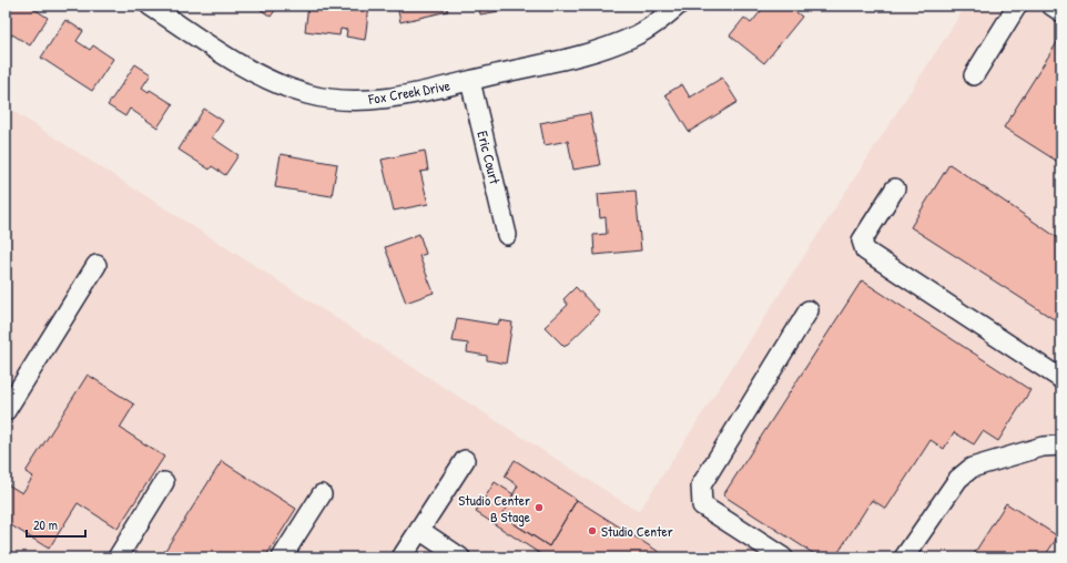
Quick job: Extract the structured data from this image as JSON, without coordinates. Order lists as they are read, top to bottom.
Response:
{
  "streets": {
    "street": ["Fox Creek Drive", "Eric Court"]
  },
  "crossings": [
    ["Fox Creek Drive", "Eric Court"]
  ],
  "places": ["Studio Center B Stage", "Studio Center"],
  "scale_bar": "20 m"
}
